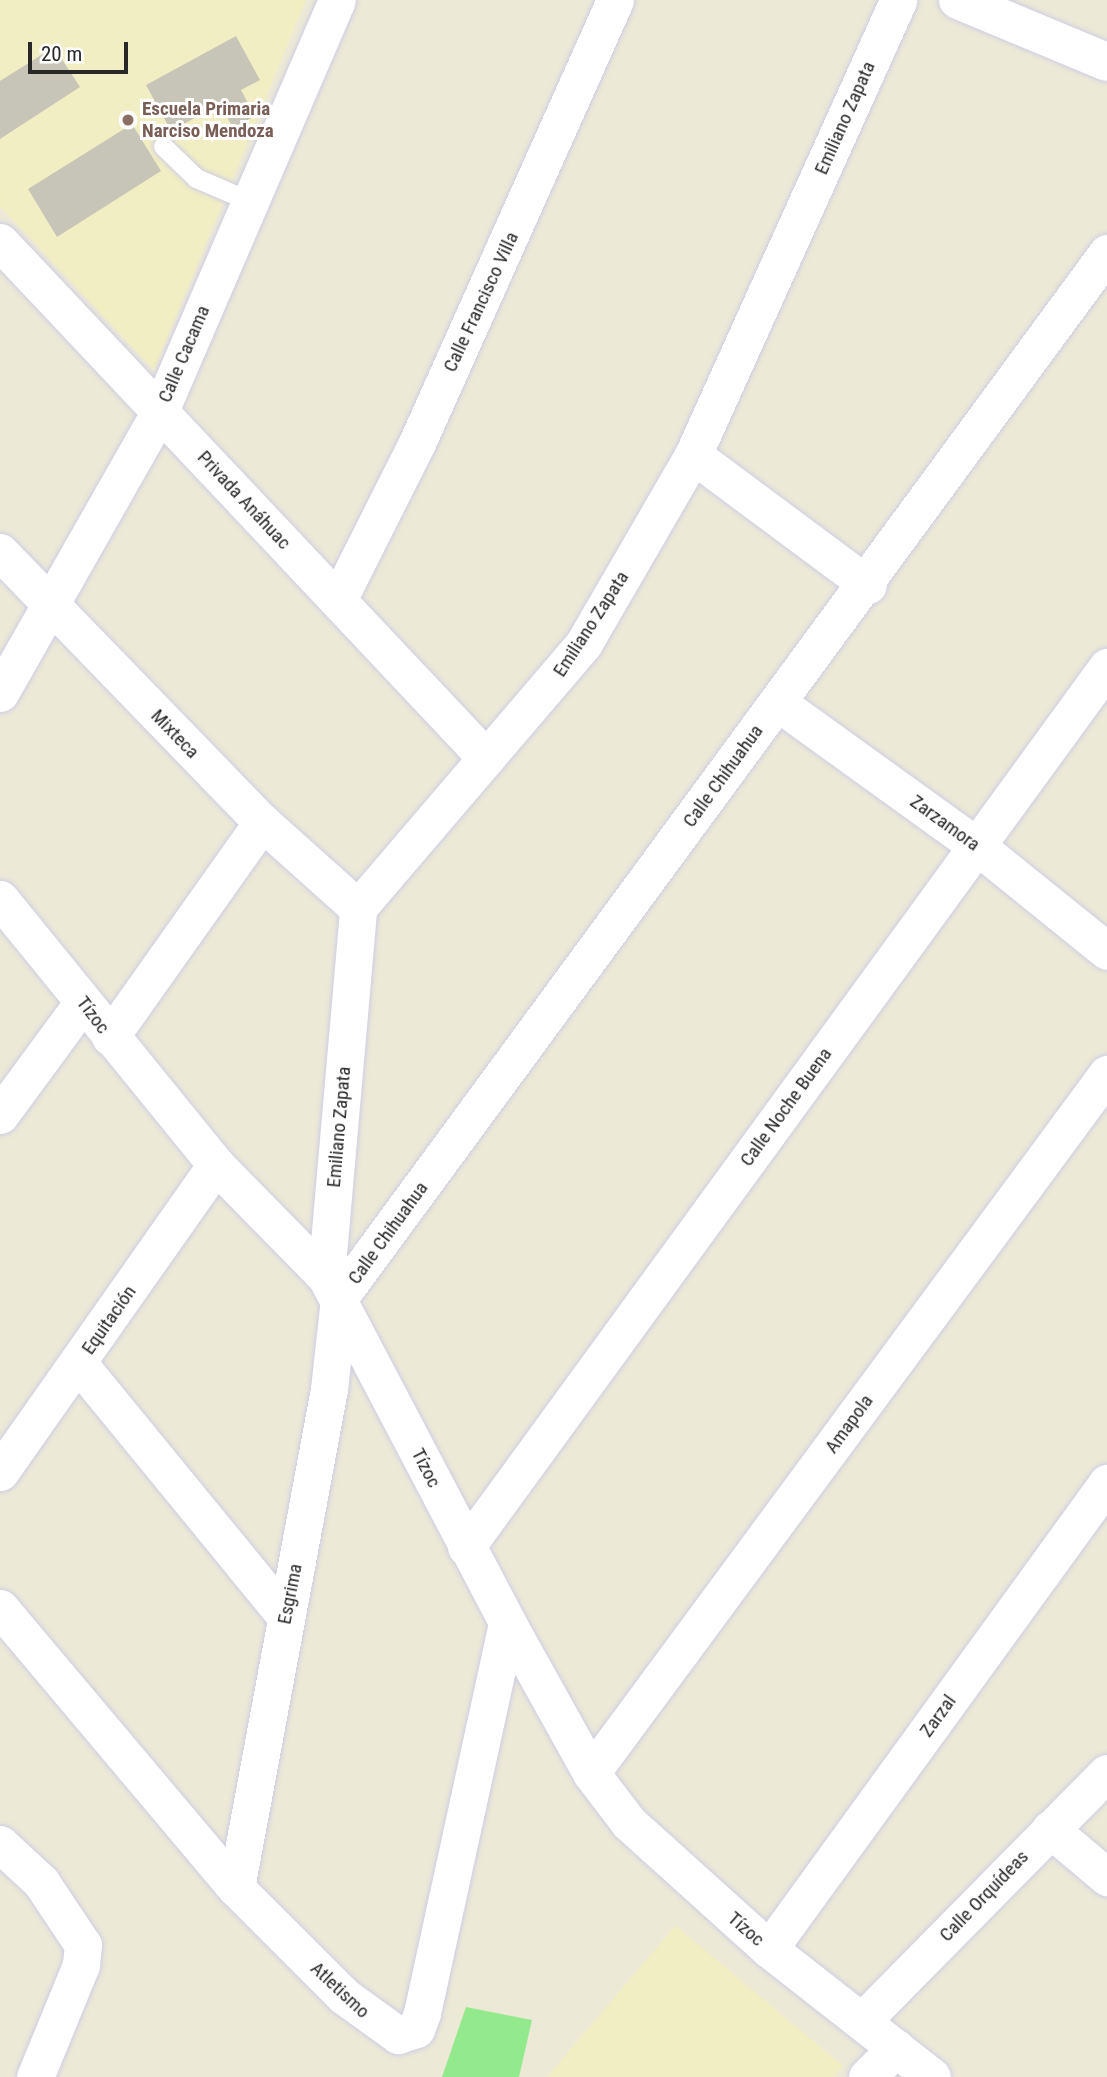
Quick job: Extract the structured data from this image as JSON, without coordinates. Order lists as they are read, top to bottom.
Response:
{
  "streets": {
    "street": [
      "Emiliano Zapata",
      "Calle Francisco Villa",
      "Calle Cacama",
      "Privada Anáhuac",
      "Mixteca",
      "Calle Chihuahua",
      "Zarzamora",
      "Tízoc",
      "Calle Noche Buena",
      "Equitación",
      "Amapola",
      "Esgrima",
      "Zarzal",
      "Calle Orquídeas",
      "Atletismo"
    ]
  },
  "crossings": [
    ["Emiliano Zapata", "Privada Anáhuac"],
    ["Emiliano Zapata", "Mixteca"],
    ["Emiliano Zapata", "Calle Chihuahua"],
    ["Emiliano Zapata", "Tízoc"],
    ["Emiliano Zapata", "Esgrima"],
    ["Calle Francisco Villa", "Privada Anáhuac"],
    ["Calle Cacama", "Privada Anáhuac"],
    ["Calle Cacama", "Mixteca"],
    ["Calle Chihuahua", "Zarzamora"],
    ["Calle Chihuahua", "Tízoc"],
    ["Calle Chihuahua", "Esgrima"],
    ["Zarzamora", "Calle Noche Buena"],
    ["Tízoc", "Calle Noche Buena"],
    ["Tízoc", "Equitación"],
    ["Tízoc", "Amapola"],
    ["Tízoc", "Esgrima"],
    ["Tízoc", "Zarzal"],
    ["Tízoc", "Calle Orquídeas"],
    ["Tízoc", "Atletismo"],
    ["Esgrima", "Atletismo"]
  ],
  "places": ["Escuela Primaria Narciso Mendoza"],
  "scale_bar": "20 m"
}
